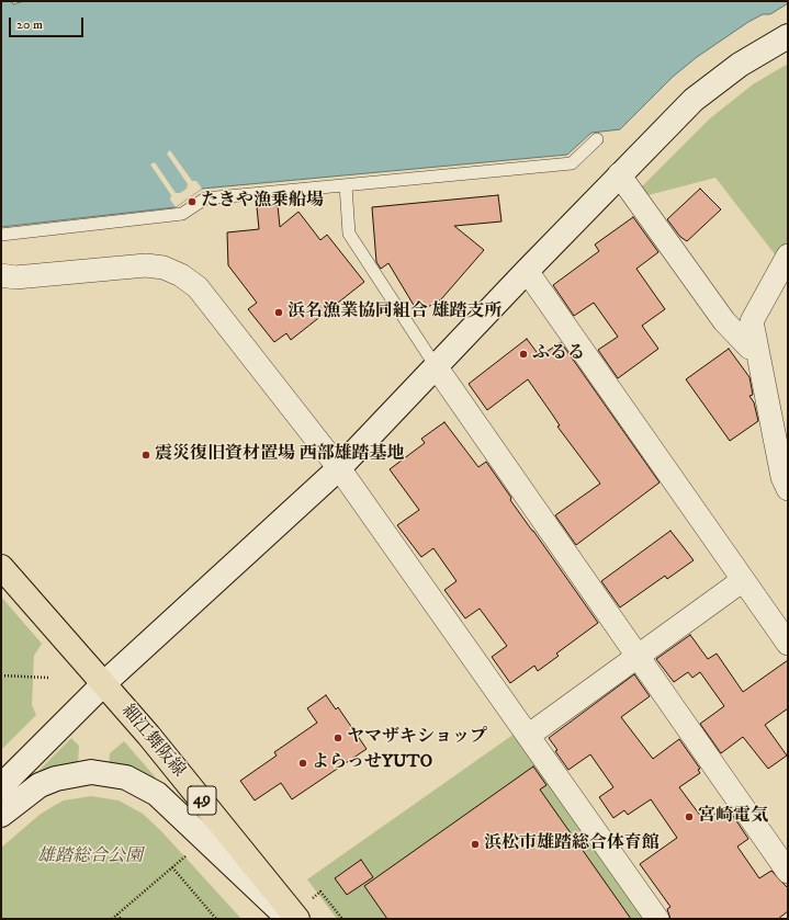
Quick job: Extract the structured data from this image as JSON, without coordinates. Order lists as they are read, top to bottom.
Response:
{
  "streets": {
    "main road": ["細江舞阪線", "49"]
  },
  "parks": ["雄踏総合公園"],
  "places": [
    "たきや漁乗船場",
    "浜名漁業協同組合 雄踏支所",
    "ふるる",
    "震災復旧資材置場 西部雄踏基地",
    "ヤマザキショップ",
    "よらっせYUTO",
    "宮崎電気",
    "浜松市雄踏総合体育館"
  ],
  "scale_bar": "20 m"
}
